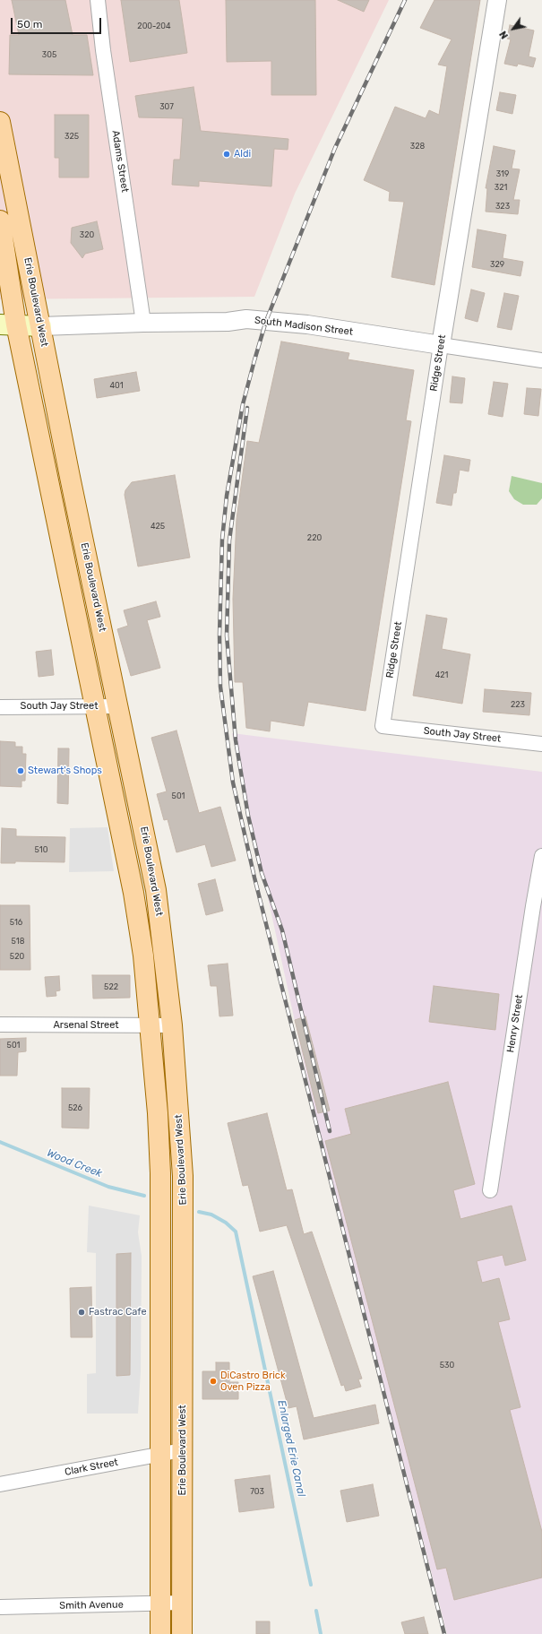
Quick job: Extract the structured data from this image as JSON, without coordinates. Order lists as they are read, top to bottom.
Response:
{
  "streets": {
    "main road": ["Erie Boulevard West", "South Madison Street"],
    "street": [
      "Adams Street",
      "Ridge Street",
      "South Jay Street",
      "Henry Street",
      "Arsenal Street",
      "Clark Street",
      "Smith Avenue"
    ]
  },
  "crossings": [
    ["Adams Street", "South Madison Street"],
    ["Erie Boulevard West", "South Madison Street"],
    ["Erie Boulevard West", "South Jay Street"],
    ["Erie Boulevard West", "Arsenal Street"],
    ["Erie Boulevard West", "Clark Street"],
    ["Erie Boulevard West", "Smith Avenue"],
    ["South Madison Street", "Ridge Street"],
    ["Ridge Street", "South Jay Street"]
  ],
  "water": ["Wood Creek", "Enlarged Erie Canal"],
  "places": [
    "Aldi",
    "Stewart's Shops",
    "Fastrac Cafe",
    "DiCastro Brick Oven Pizza"
  ],
  "house_numbers": [
    "200-204",
    "305",
    "307",
    "325",
    "328",
    "319",
    "321",
    "323",
    "320",
    "329",
    "401",
    "425",
    "220",
    "421",
    "223",
    "501",
    "510",
    "516",
    "518",
    "520",
    "522",
    "501",
    "526",
    "530",
    "703"
  ],
  "scale_bar": "50 m",
  "north": "bottom left"
}
